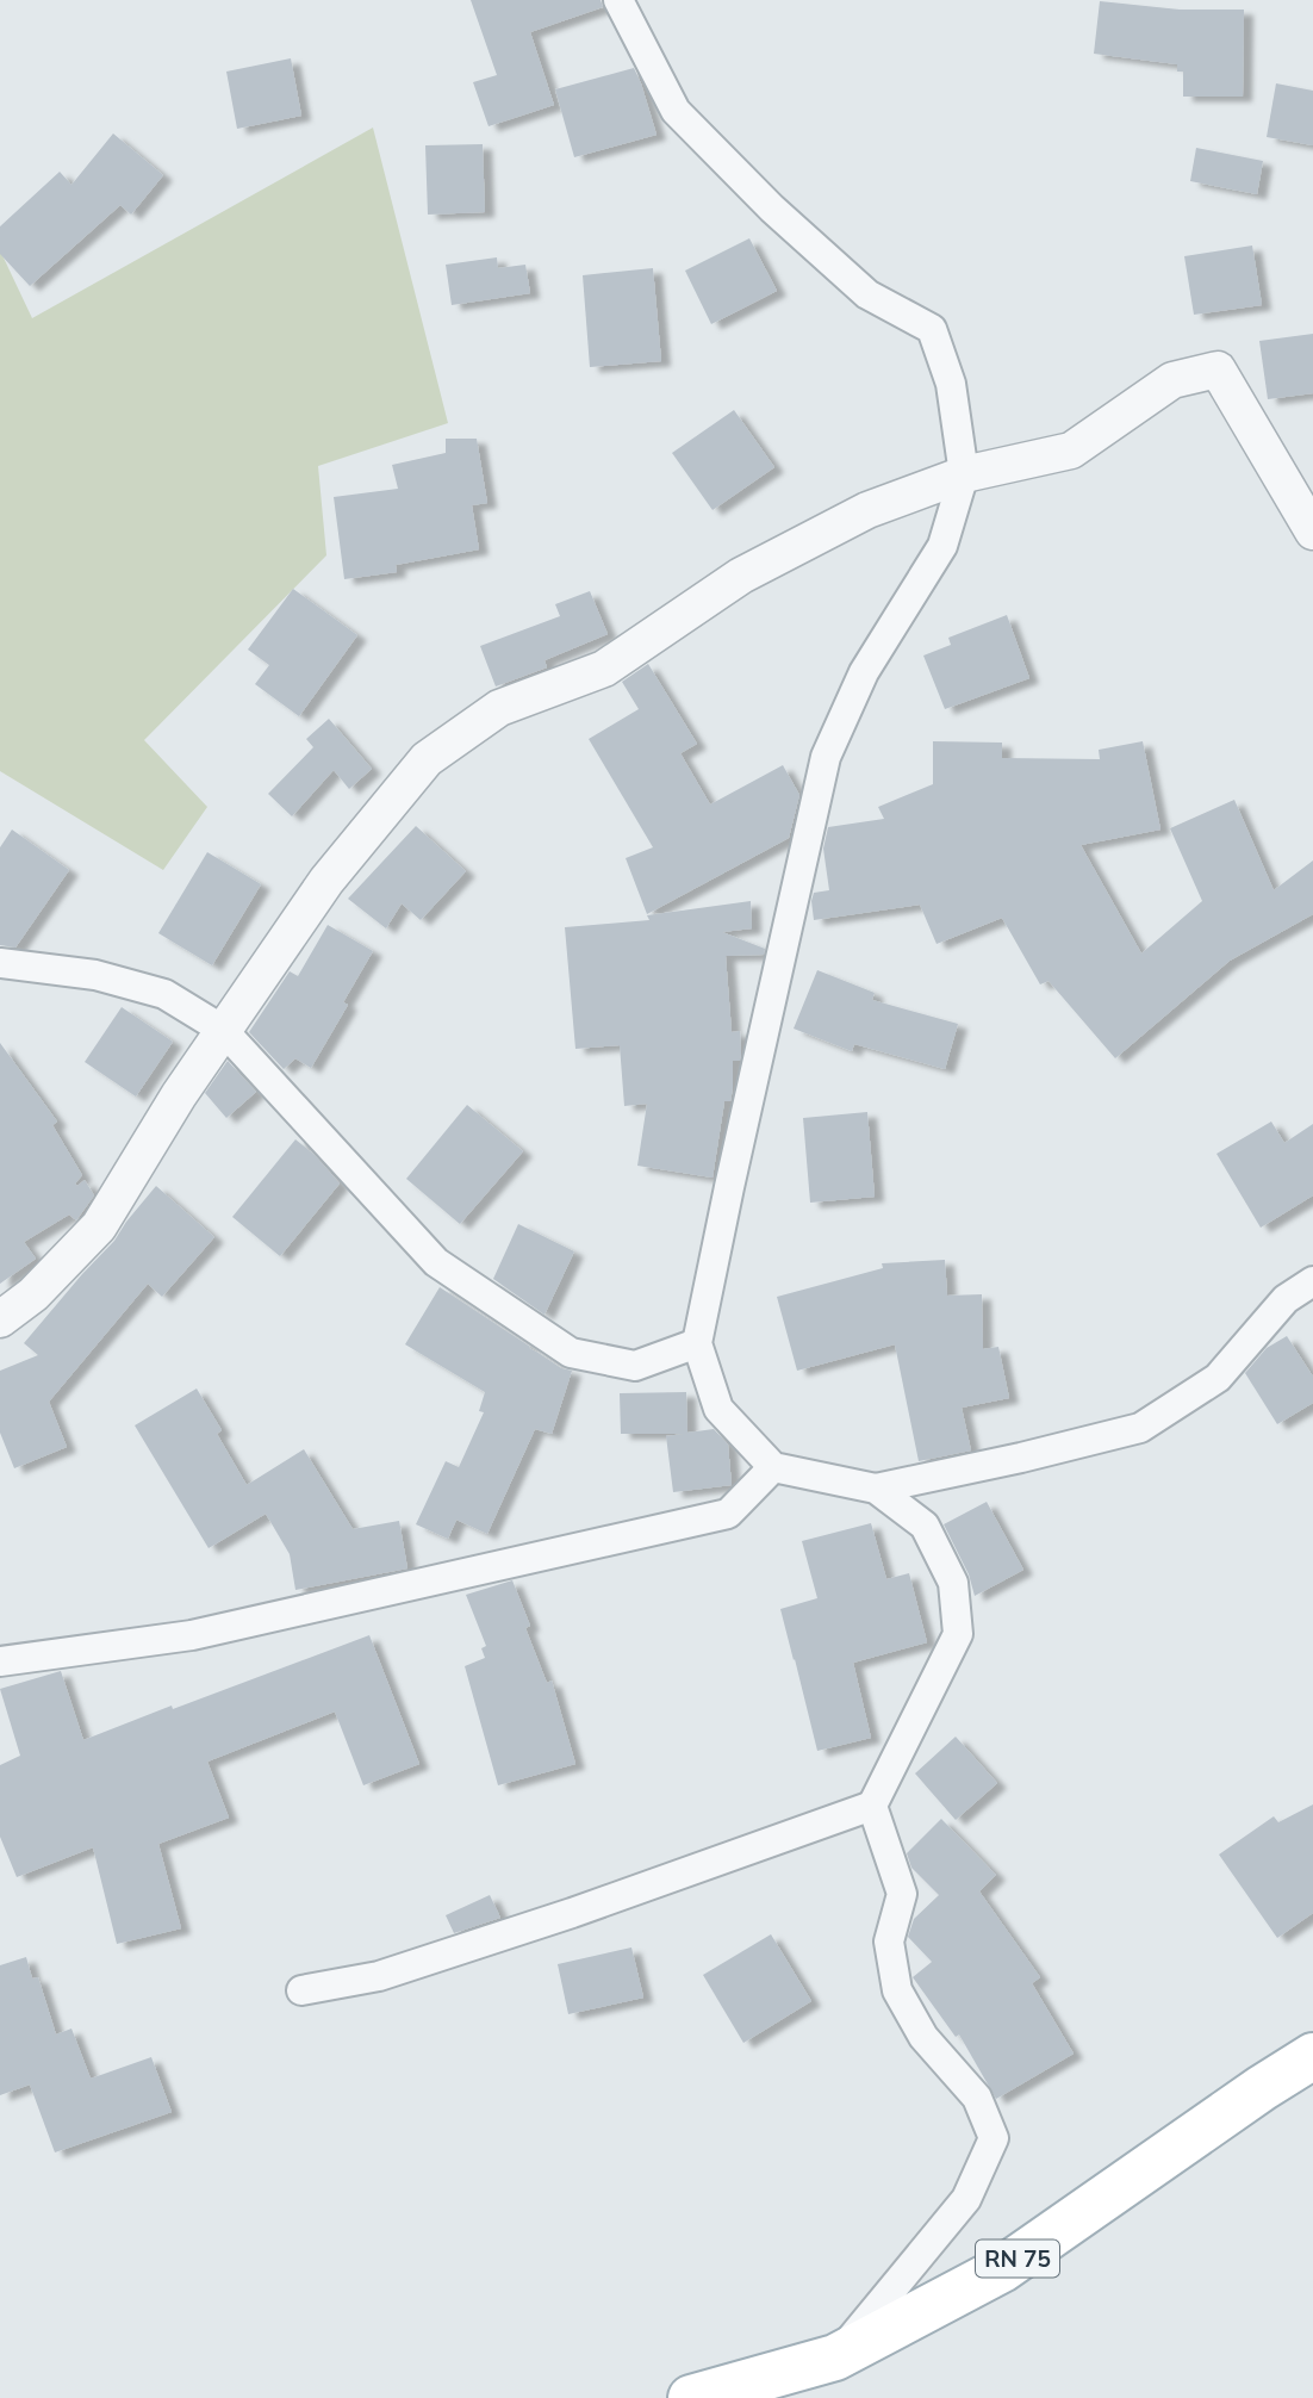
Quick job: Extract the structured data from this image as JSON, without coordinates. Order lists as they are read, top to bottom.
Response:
{
  "streets": {
    "main road": ["RN 75"]
  }
}
